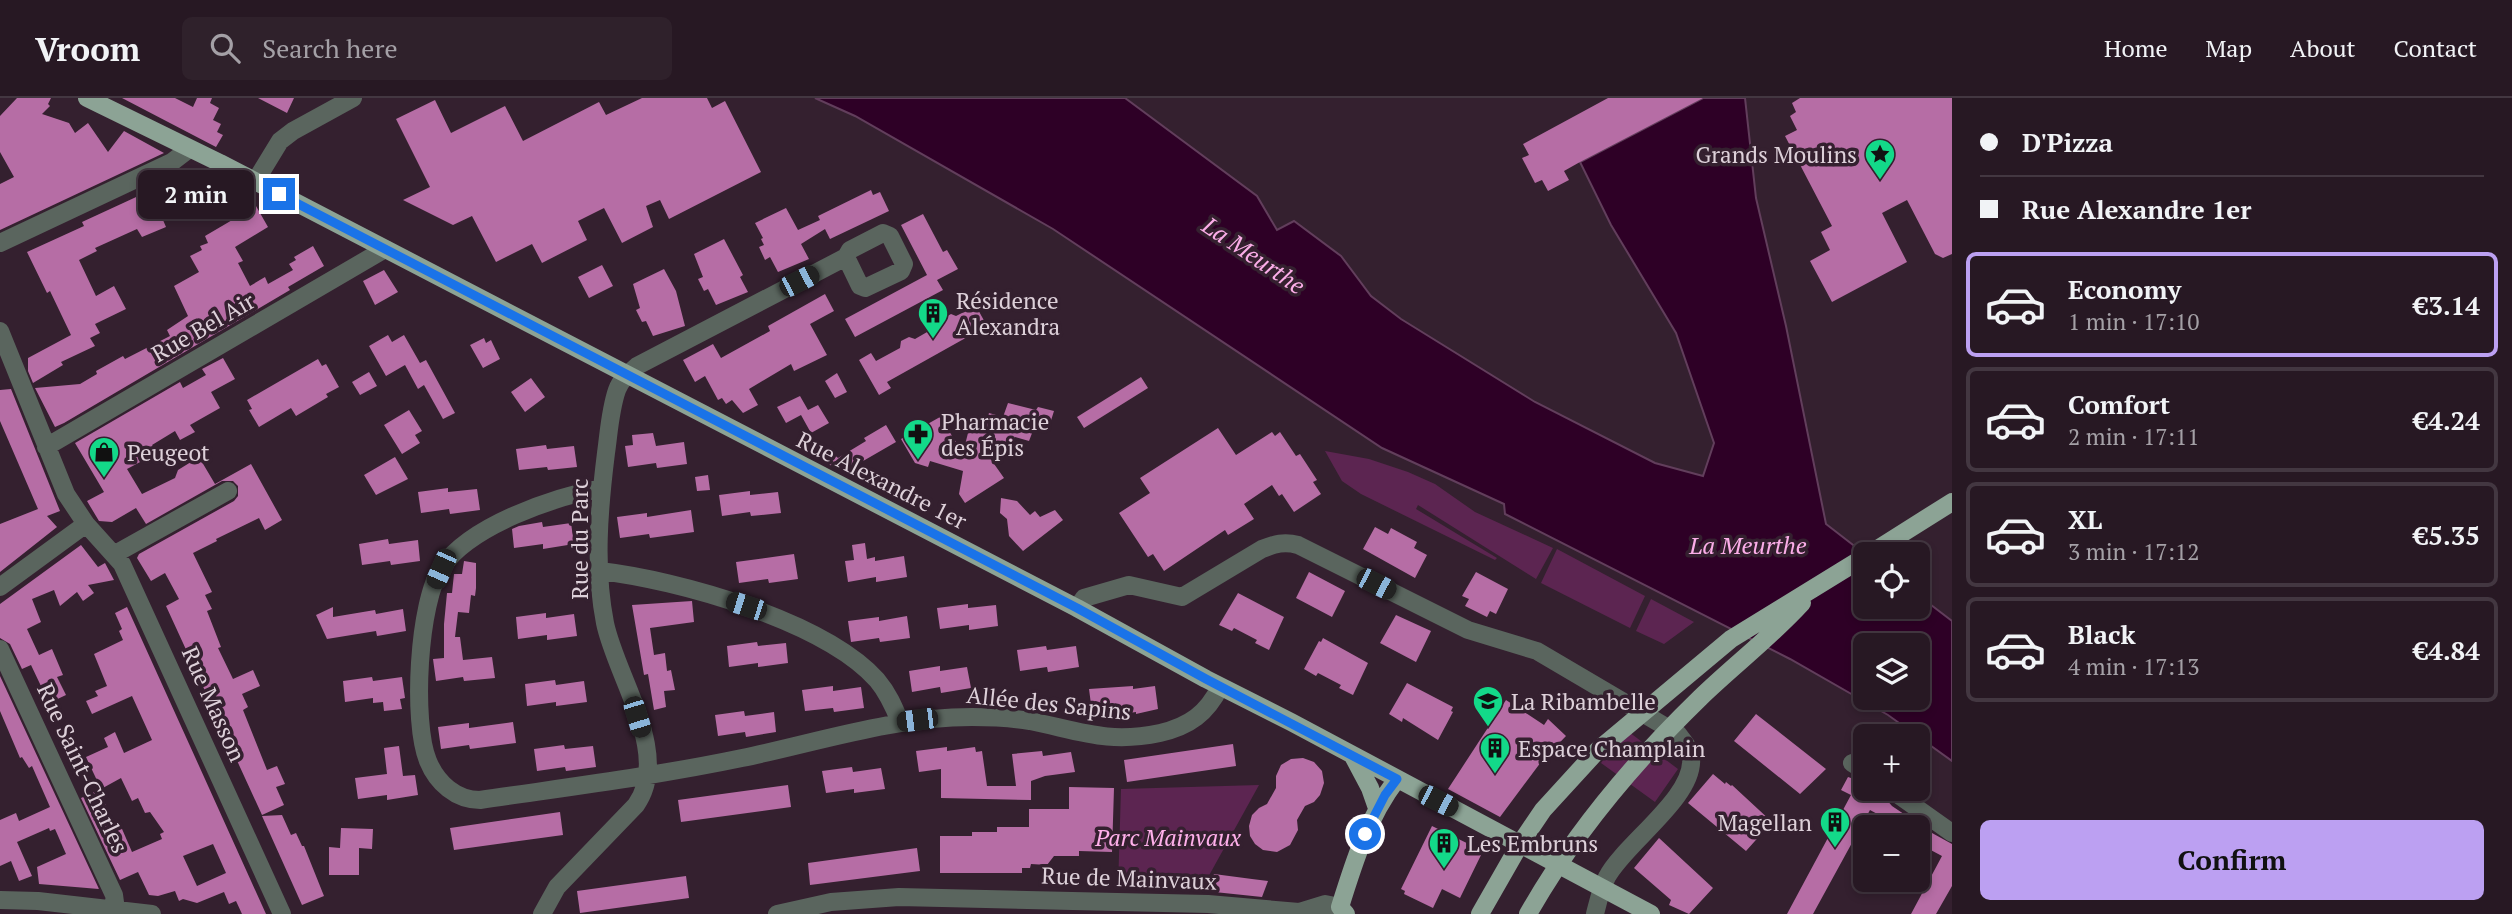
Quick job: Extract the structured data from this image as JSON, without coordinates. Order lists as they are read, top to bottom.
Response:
{
  "streets": {
    "main road": ["Rue Alexandre 1er", "Rue de Mainvaux"],
    "street": [
      "Rue Bel Air",
      "Rue du Parc",
      "Allée des Sapins",
      "Rue Masson",
      "Rue Saint-Charles"
    ]
  },
  "crossings": [
    ["Rue Bel Air", "Rue Alexandre 1er"],
    ["Rue Bel Air", "Rue Masson"],
    ["Rue Alexandre 1er", "Rue du Parc"],
    ["Rue Alexandre 1er", "Allée des Sapins"],
    ["Rue Alexandre 1er", "Rue de Mainvaux"],
    ["Rue du Parc", "Allée des Sapins"]
  ],
  "water": ["La Meurthe"],
  "parks": ["Parc Mainvaux"],
  "places": {
    "place": ["Grands Moulins"],
    "building": [
      "Résidence Alexandra",
      "Espace Champlain",
      "Magellan",
      "Les Embruns"
    ],
    "pharmacy": ["Pharmacie des Épis"],
    "shop": ["Peugeot"],
    "school or university": ["La Ribambelle"]
  },
  "page": {
    "header": "Vroom",
    "search": "Search here",
    "nav": [
      "Home",
      "Map",
      "About",
      "Contact"
    ],
    "banner": ["D'Pizza", "Rue Alexandre 1er"],
    "bubble": "2 min",
    "list": [
      {
        "name": "Economy",
        "note": "1 min · 17:10",
        "value": "€3.14"
      },
      {
        "name": "Comfort",
        "note": "2 min · 17:11",
        "value": "€4.24"
      },
      {
        "name": "XL",
        "note": "3 min · 17:12",
        "value": "€5.35"
      },
      {
        "name": "Black",
        "note": "4 min · 17:13",
        "value": "€4.84"
      }
    ],
    "map_buttons": ["+", "−"],
    "buttons": "Confirm"
  }
}
